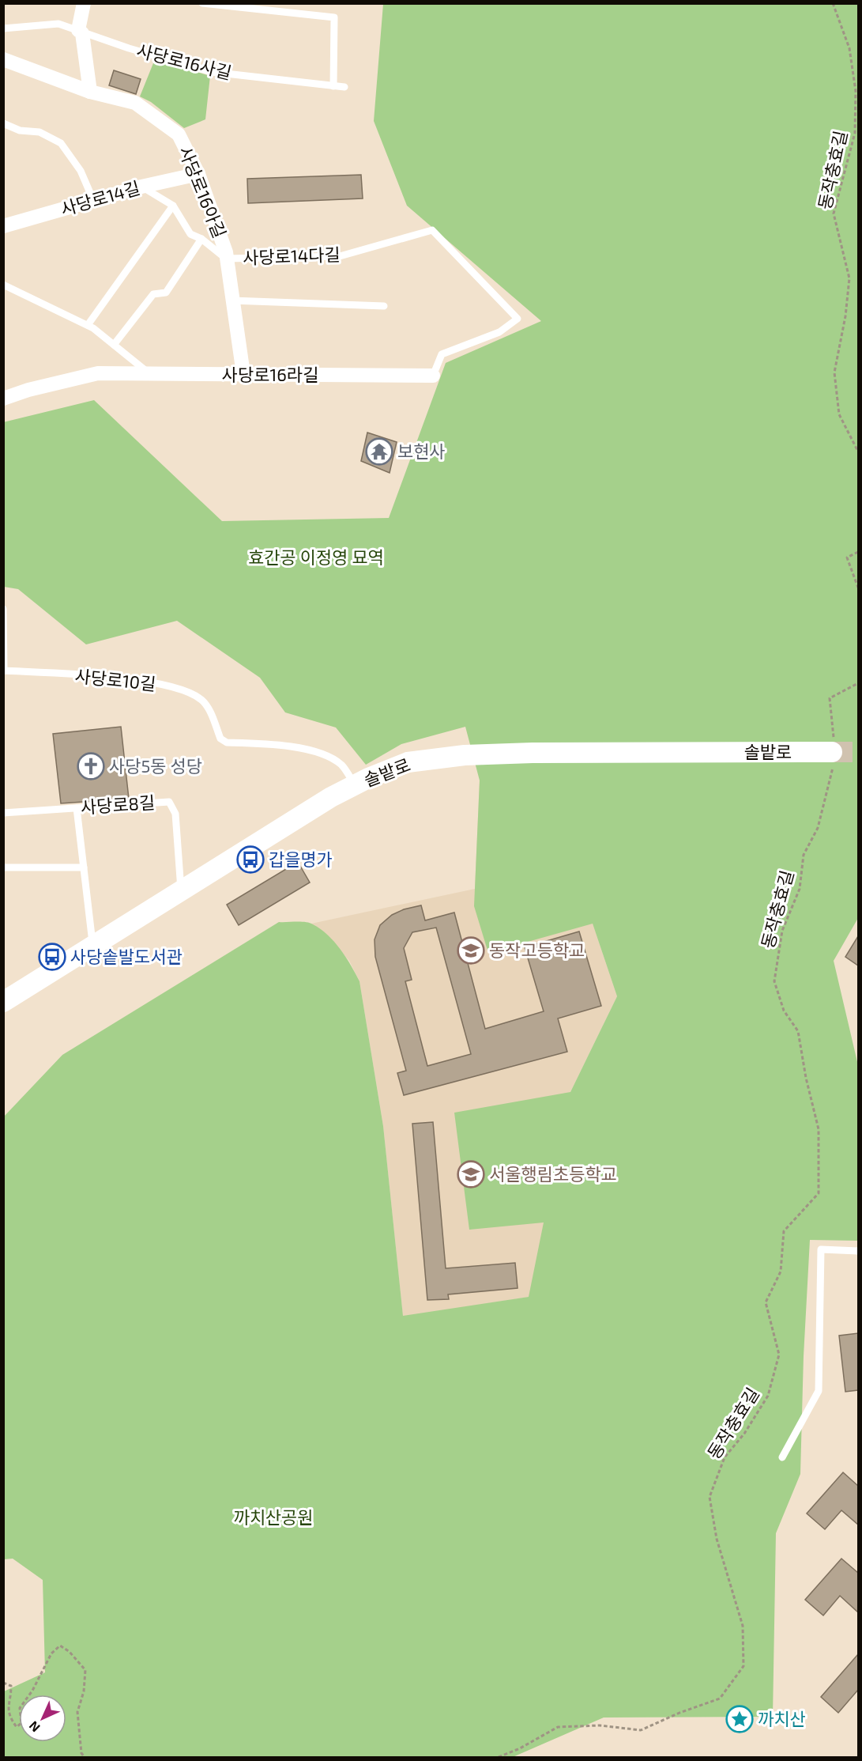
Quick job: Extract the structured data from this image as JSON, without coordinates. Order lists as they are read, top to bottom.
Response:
{
  "streets": {
    "street": [
      "사당로16아길",
      "사당로14길",
      "사당로16라길",
      "솔밭로"
    ],
    "lane": [
      "사당로16사길",
      "사당로14다길",
      "사당로10길",
      "사당로8길"
    ],
    "path": ["동작충효길"]
  },
  "crossings": [
    ["동작충효길", "솔밭로"],
    ["사당로16아길", "사당로14길"],
    ["사당로16아길", "사당로14다길"],
    ["사당로16아길", "사당로16라길"],
    ["사당로14길", "사당로14다길"],
    ["사당로14다길", "사당로16라길"],
    ["사당로10길", "솔밭로"],
    ["솔밭로", "사당로8길"]
  ],
  "parks": ["효간공 이정영 묘역", "까치산공원"],
  "places": {
    "temple": ["보현사"],
    "church": ["사당5동 성당"],
    "bus stop": ["갑을명가", "사당솥발도서관"],
    "school or university": ["동작고등학교", "서울행림초등학교"],
    "place": ["까치산"]
  },
  "north": "bottom left"
}
